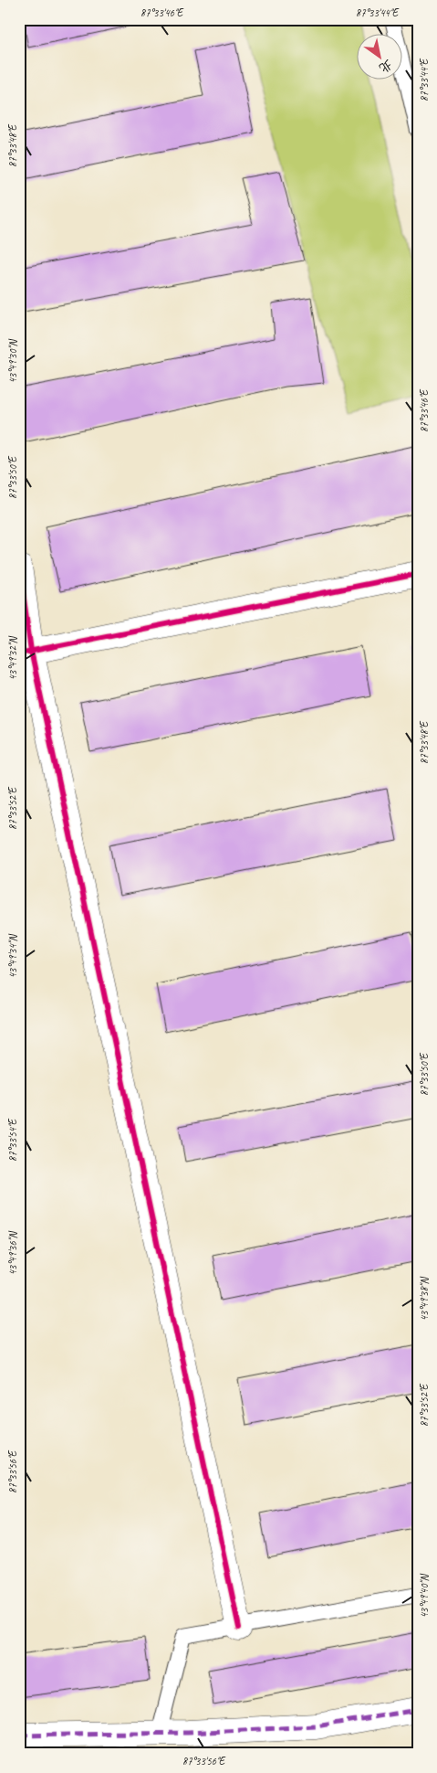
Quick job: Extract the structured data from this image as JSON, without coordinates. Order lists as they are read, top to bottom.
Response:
{
  "north": "bottom right",
  "coordinates": [
    "87°33'46\"E",
    "87°33'44\"E",
    "87°33'48\"E",
    "43°49'30\"N",
    "87°33'50\"E",
    "43°49'32\"N",
    "87°33'52\"E",
    "43°49'34\"N",
    "87°33'54\"E",
    "43°49'36\"N",
    "43°49'38\"N",
    "87°33'56\"E",
    "43°49'40\"N"
  ]
}
